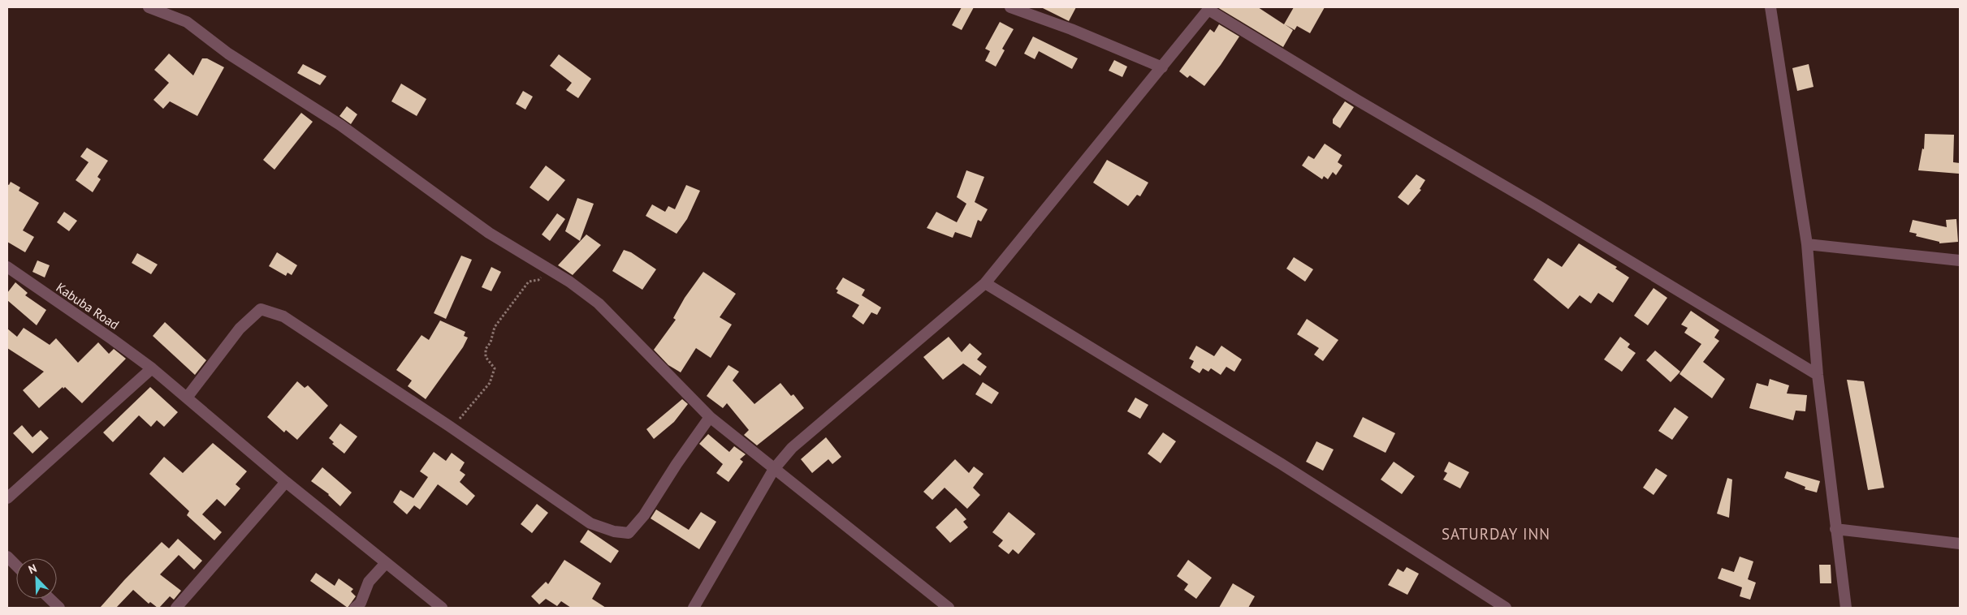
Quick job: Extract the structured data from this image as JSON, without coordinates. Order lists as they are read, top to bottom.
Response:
{
  "streets": {
    "street": ["Kabuba Road"]
  },
  "districts": ["SATURDAY INN"],
  "north": "top left"
}
